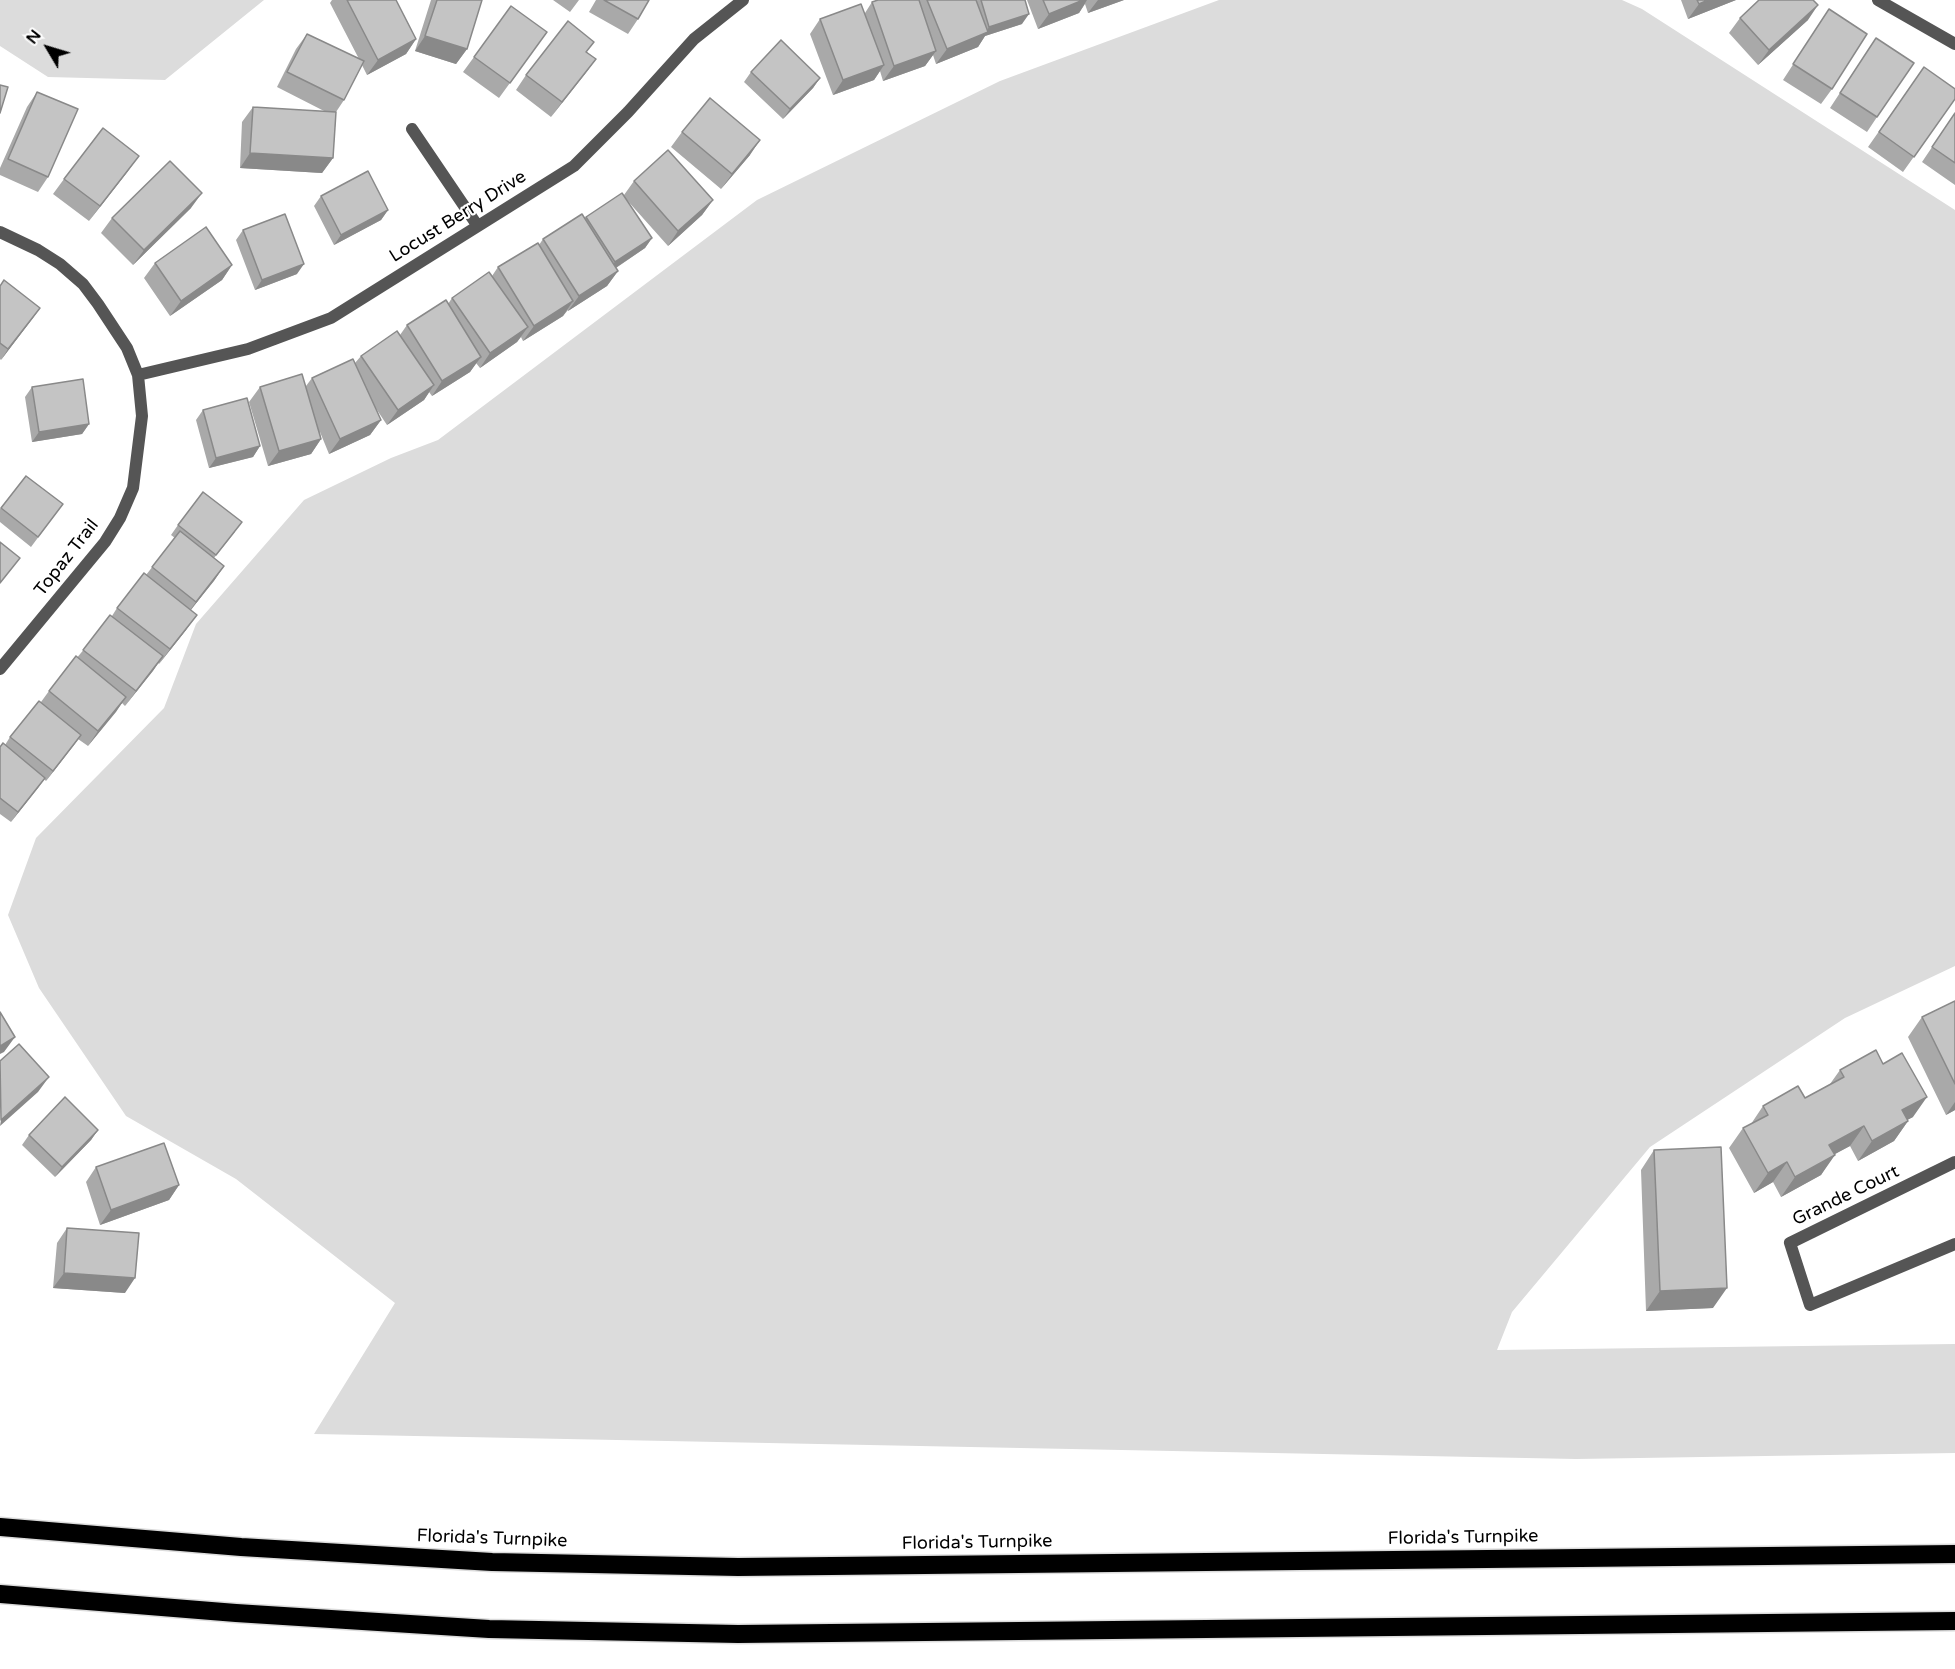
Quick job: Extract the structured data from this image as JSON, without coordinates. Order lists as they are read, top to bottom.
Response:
{
  "streets": {
    "highway": ["Florida's Turnpike"],
    "street": ["Locust Berry Drive", "Topaz Trail", "Grande Court"]
  },
  "crossings": [
    ["Locust Berry Drive", "Topaz Trail"]
  ],
  "north": "top left"
}
